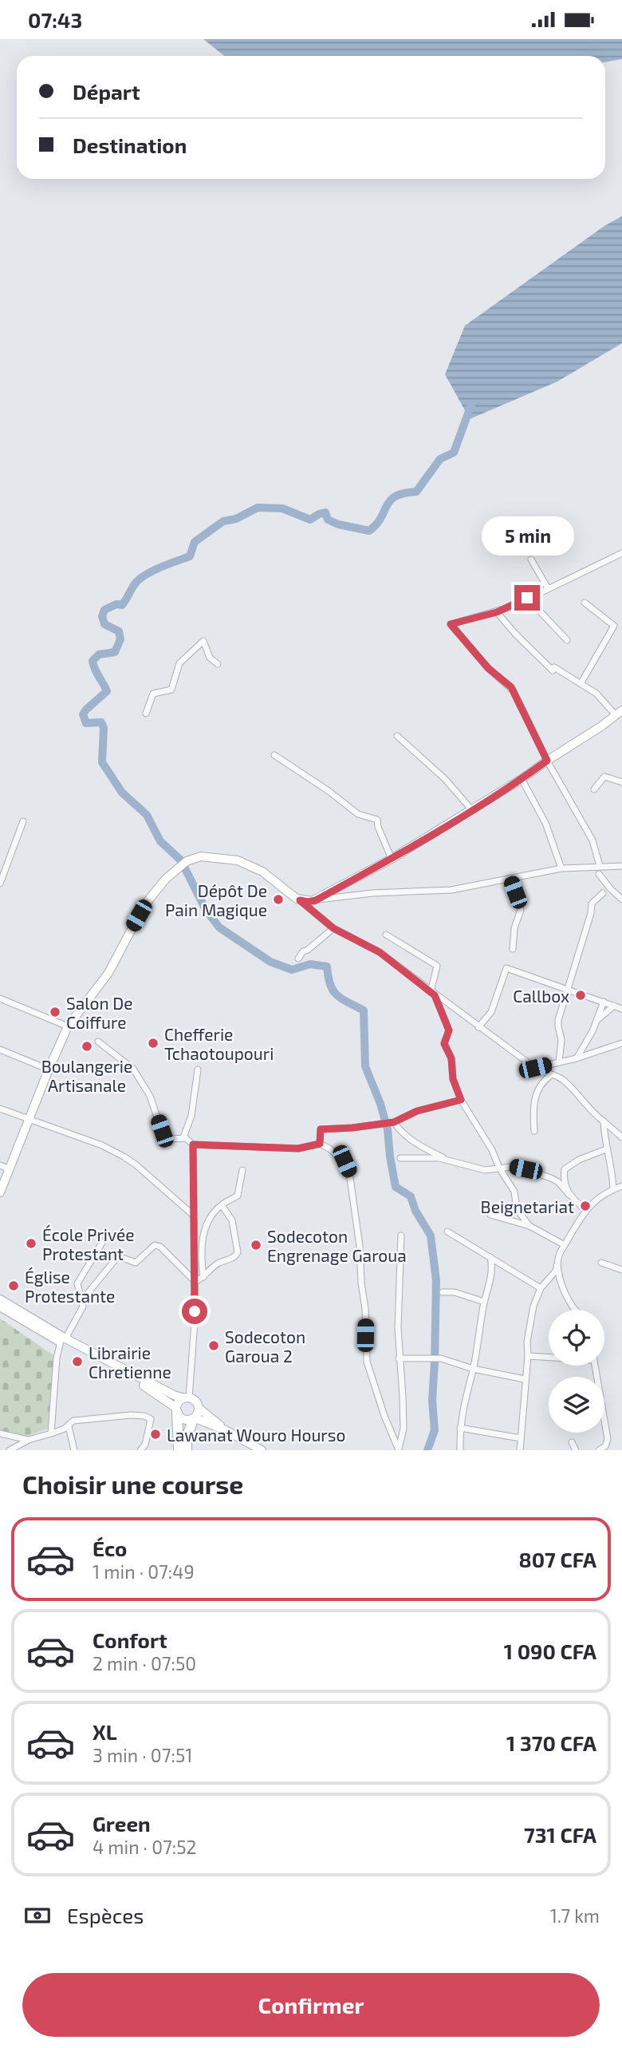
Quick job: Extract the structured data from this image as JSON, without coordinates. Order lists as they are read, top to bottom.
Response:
{
  "places": [
    "Dépôt De Pain Magique",
    "Callbox",
    "Salon De Coiffure",
    "Chefferie Tchaotoupouri",
    "Boulangerie Artisanale",
    "Beignetariat",
    "École Privée Protestant",
    "Sodecoton Engrenage Garoua",
    "Église Protestante",
    "Sodecoton Garoua 2",
    "Librairie Chretienne",
    "Lawanat Wouro Hourso"
  ],
  "page": {
    "status": "07:43",
    "banner": ["Départ", "Destination"],
    "bubble": "5 min",
    "heading": "Choisir une course",
    "list": [
      {
        "name": "Éco",
        "note": "1 min · 07:49",
        "value": "807 CFA"
      },
      {
        "name": "Confort",
        "note": "2 min · 07:50",
        "value": "1 090 CFA"
      },
      {
        "name": "XL",
        "note": "3 min · 07:51",
        "value": "1 370 CFA"
      },
      {
        "name": "Green",
        "note": "4 min · 07:52",
        "value": "731 CFA"
      }
    ],
    "pay": ["Espèces", "1.7 km"],
    "buttons": "Confirmer"
  }
}
